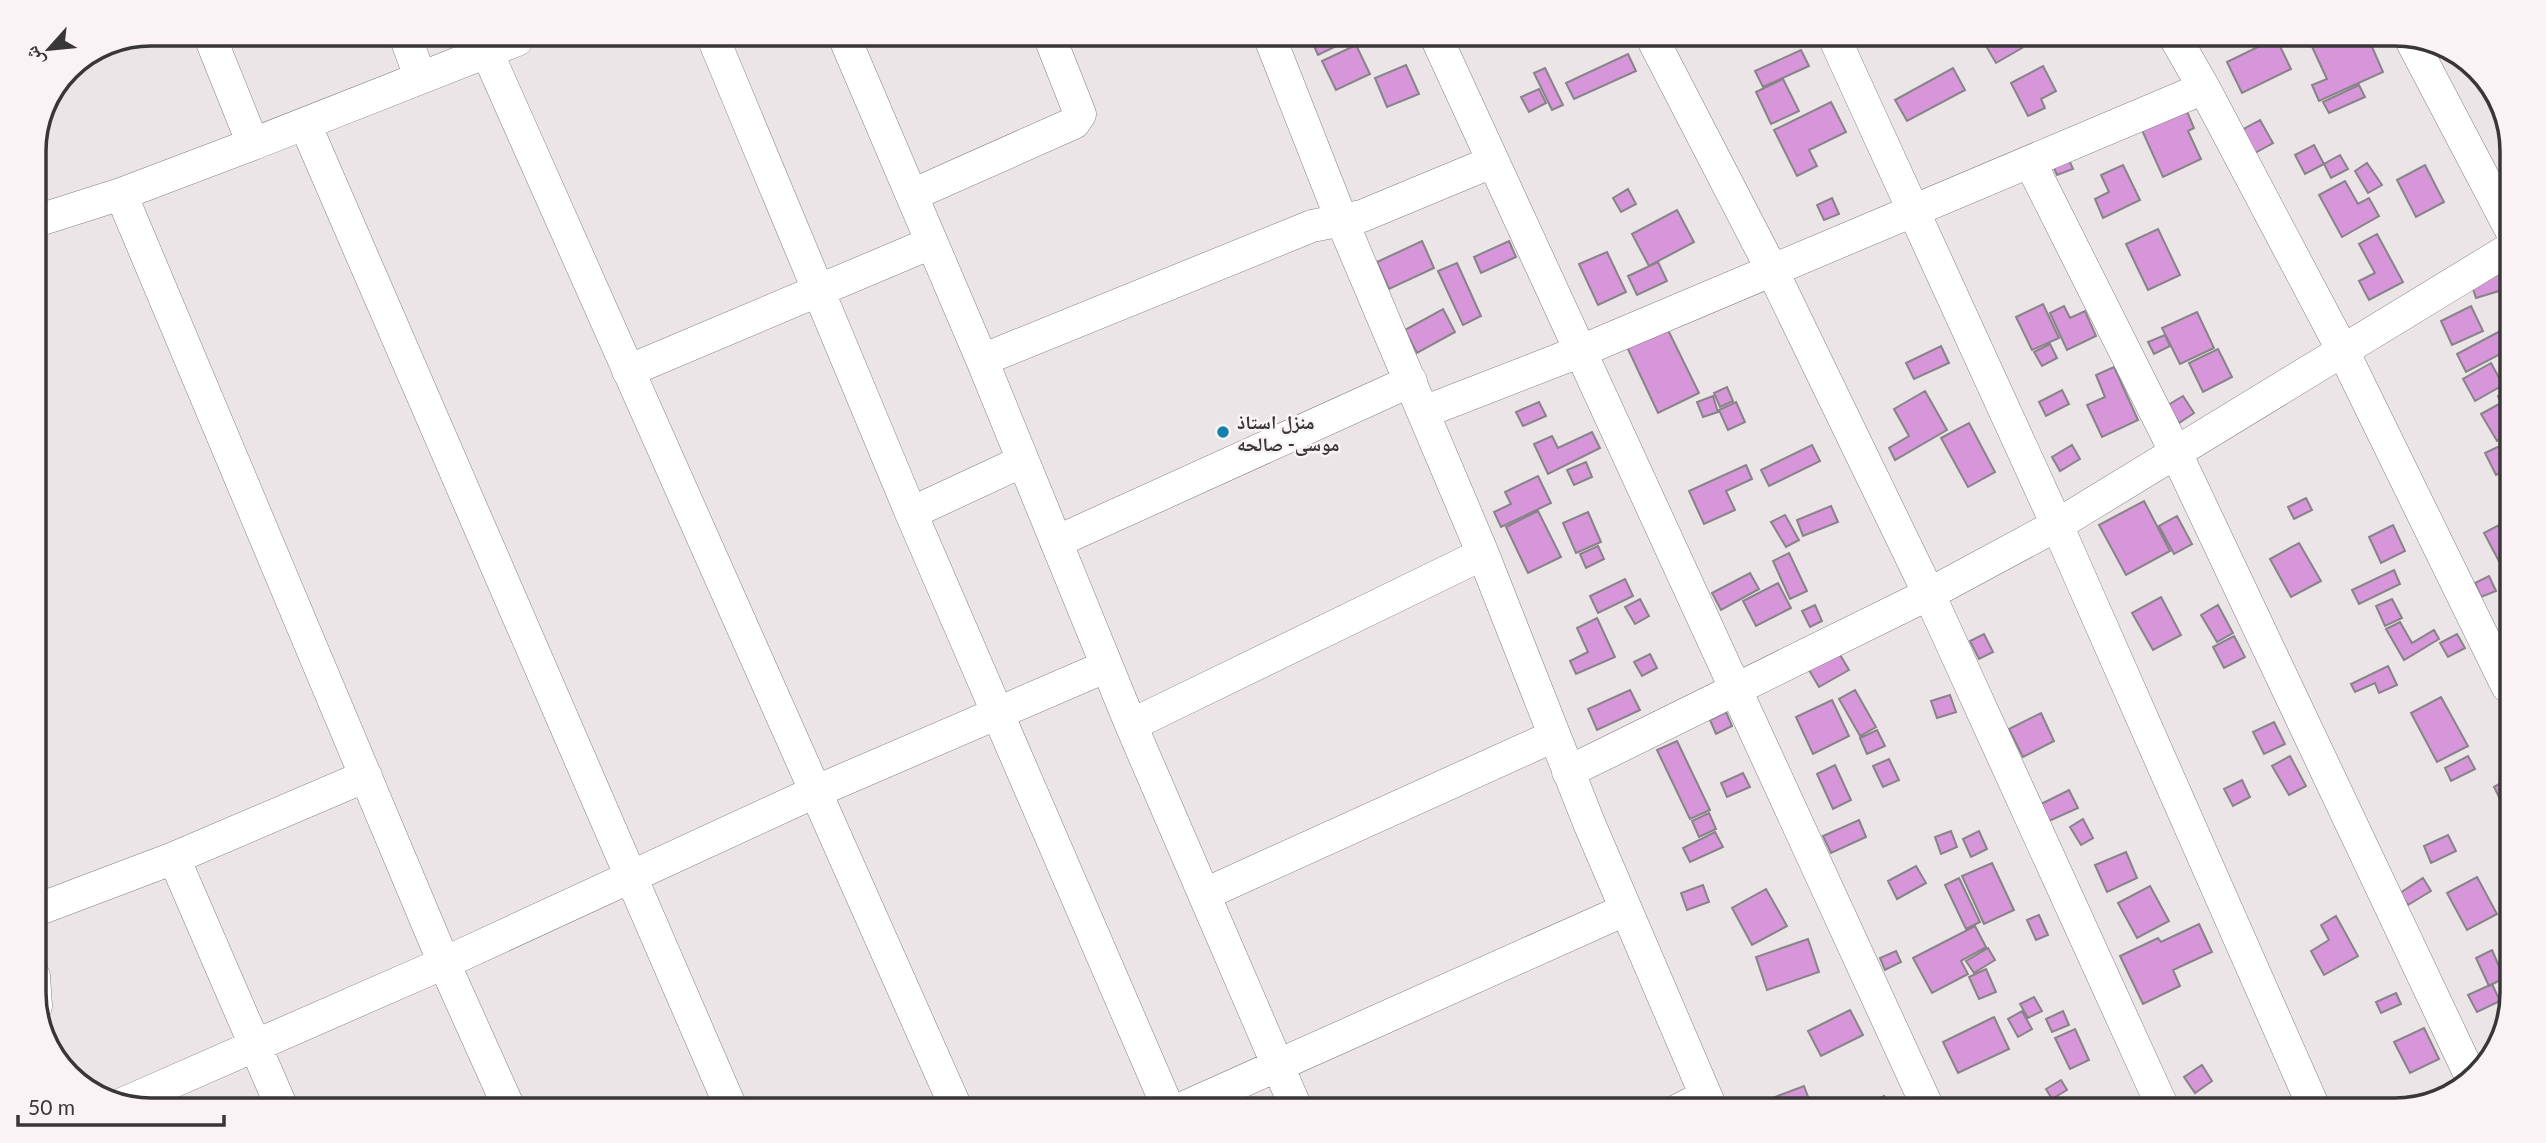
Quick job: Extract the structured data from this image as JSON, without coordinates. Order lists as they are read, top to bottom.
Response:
{
  "places": ["منزل استاذ موسى- صالحه"],
  "scale_bar": "50 m",
  "north": "bottom left"
}
